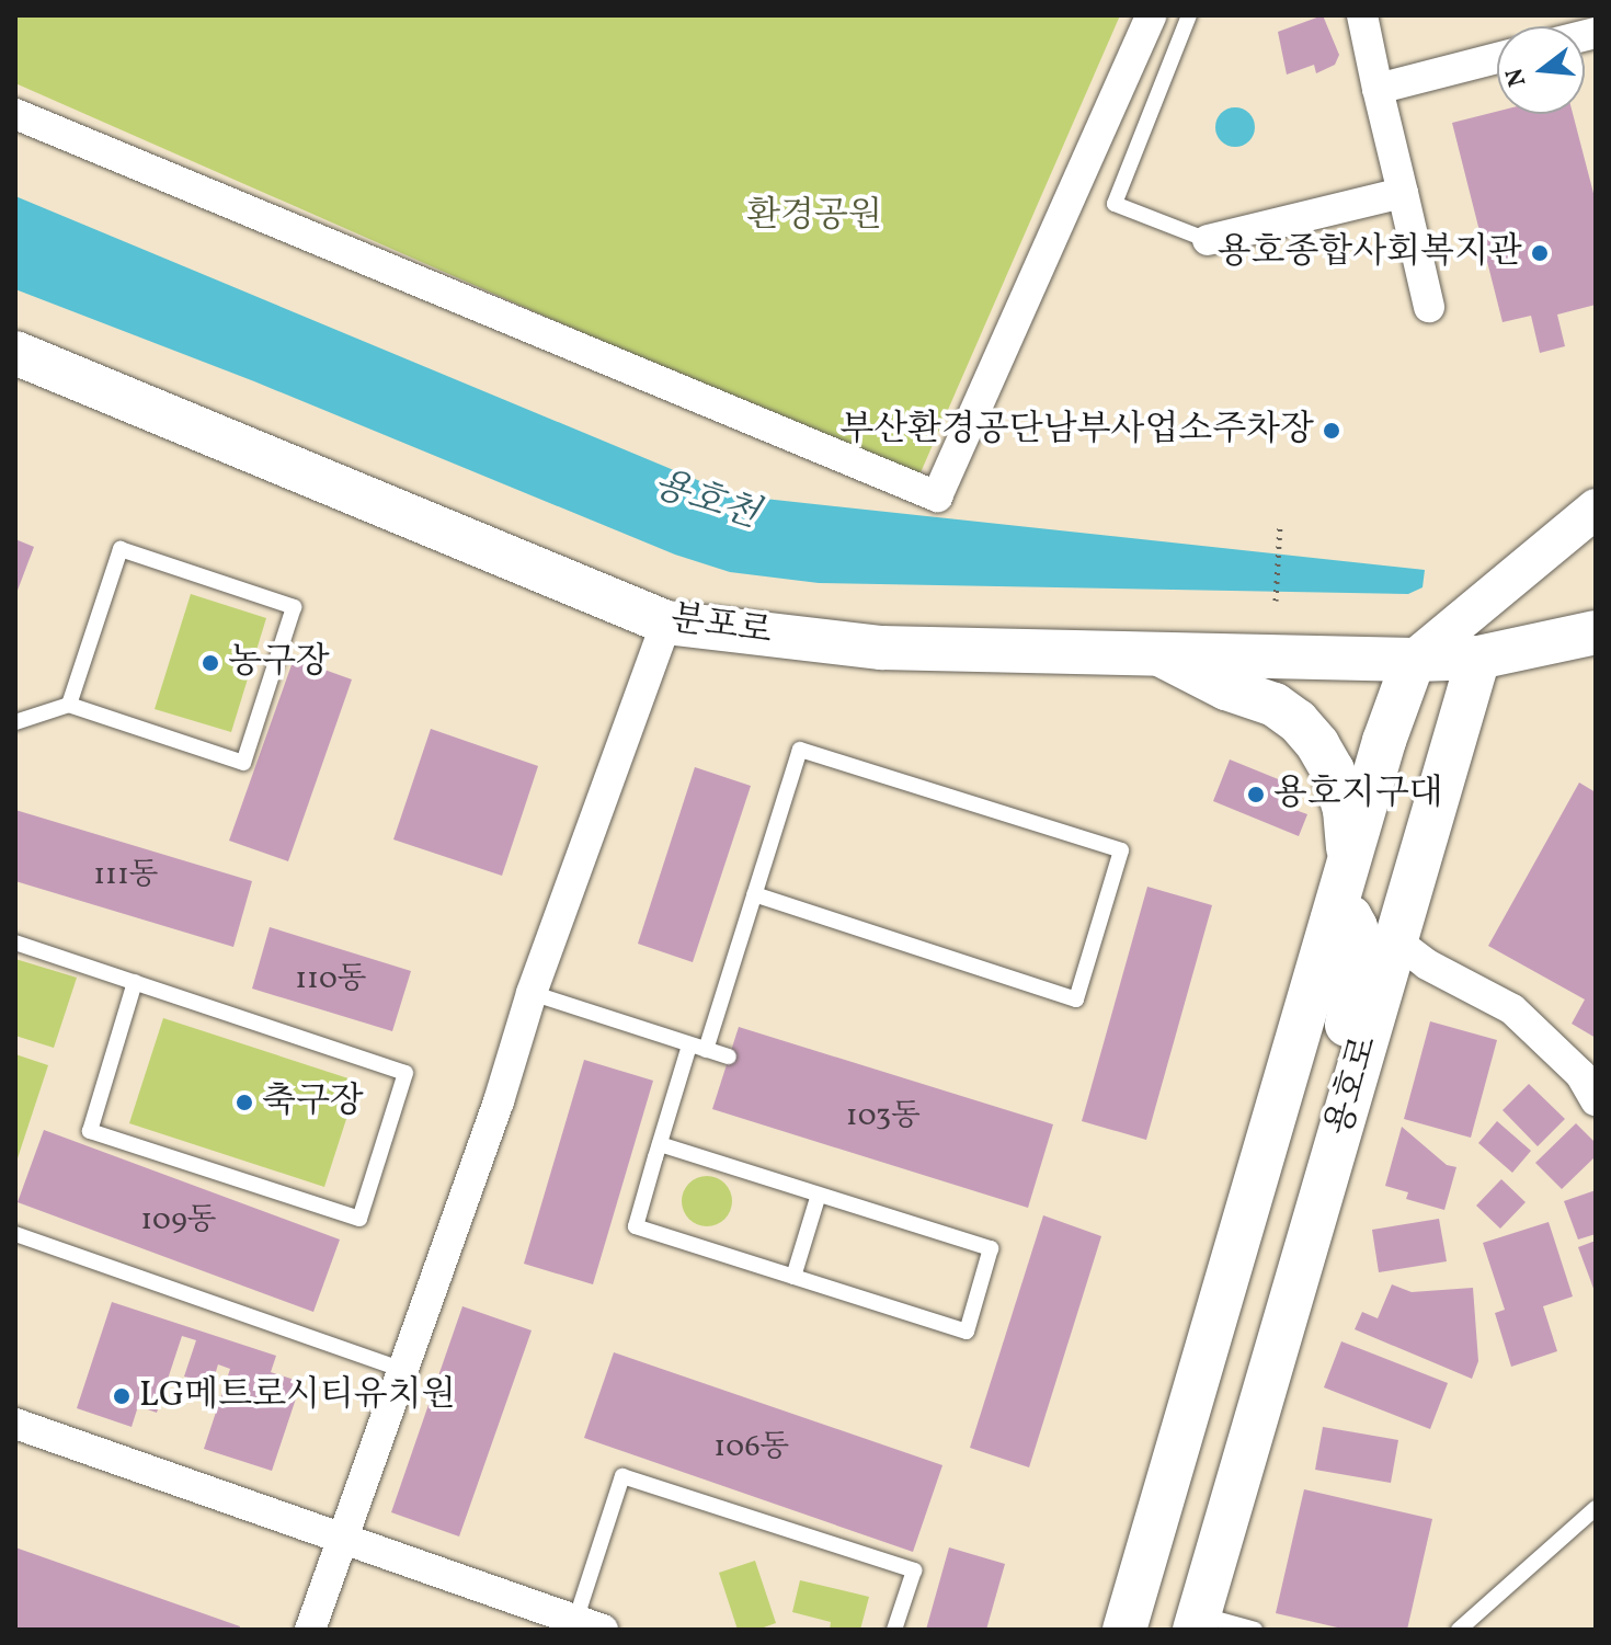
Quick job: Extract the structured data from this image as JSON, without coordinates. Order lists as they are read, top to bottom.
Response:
{
  "streets": {
    "main road": ["분포로", "용호로"]
  },
  "crossings": [
    ["분포로", "용호로"]
  ],
  "water": ["용호천"],
  "parks": ["환경공원"],
  "places": [
    "용호종합사회복지관",
    "부산환경공단남부사업소주차장",
    "농구장",
    "용호지구대",
    "축구장",
    "LG메트로시티유치원"
  ],
  "house_numbers": [
    "111동",
    "110동",
    "103동",
    "109동",
    "106동"
  ],
  "north": "left"
}
